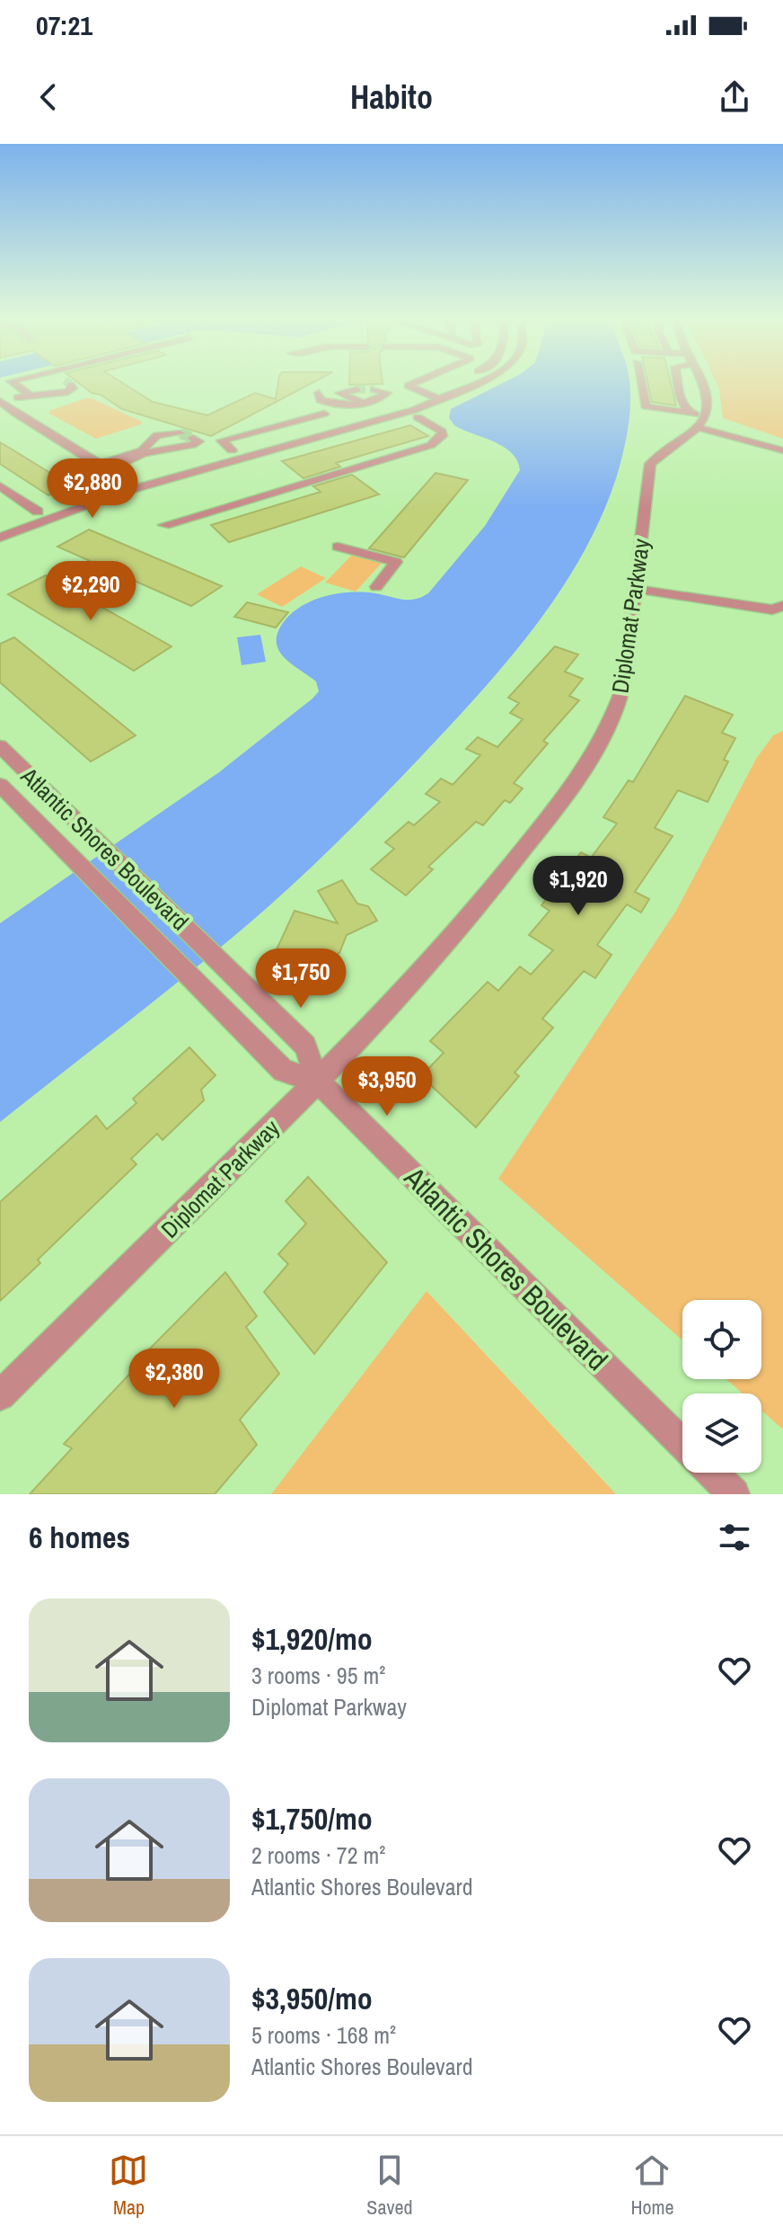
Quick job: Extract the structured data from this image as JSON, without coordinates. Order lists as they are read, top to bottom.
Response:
{
  "streets": {
    "street": ["Diplomat Parkway", "Atlantic Shores Boulevard"]
  },
  "crossings": [
    ["Diplomat Parkway", "Atlantic Shores Boulevard"]
  ],
  "page": {
    "status": "07:21",
    "header": "Habito",
    "price": [
      "$2,880",
      "$2,290",
      "$1,920",
      "$1,750",
      "$3,950",
      "$2,380"
    ],
    "heading": "6 homes",
    "list": [
      {
        "name": "$1,920/mo",
        "note": "3 rooms · 95 m² · Diplomat Parkway"
      },
      {
        "name": "$1,750/mo",
        "note": "2 rooms · 72 m² · Atlantic Shores Boulevard"
      },
      {
        "name": "$3,950/mo",
        "note": "5 rooms · 168 m² · Atlantic Shores Boulevard"
      }
    ],
    "tabs": ["Map", "Saved", "Home"]
  }
}
